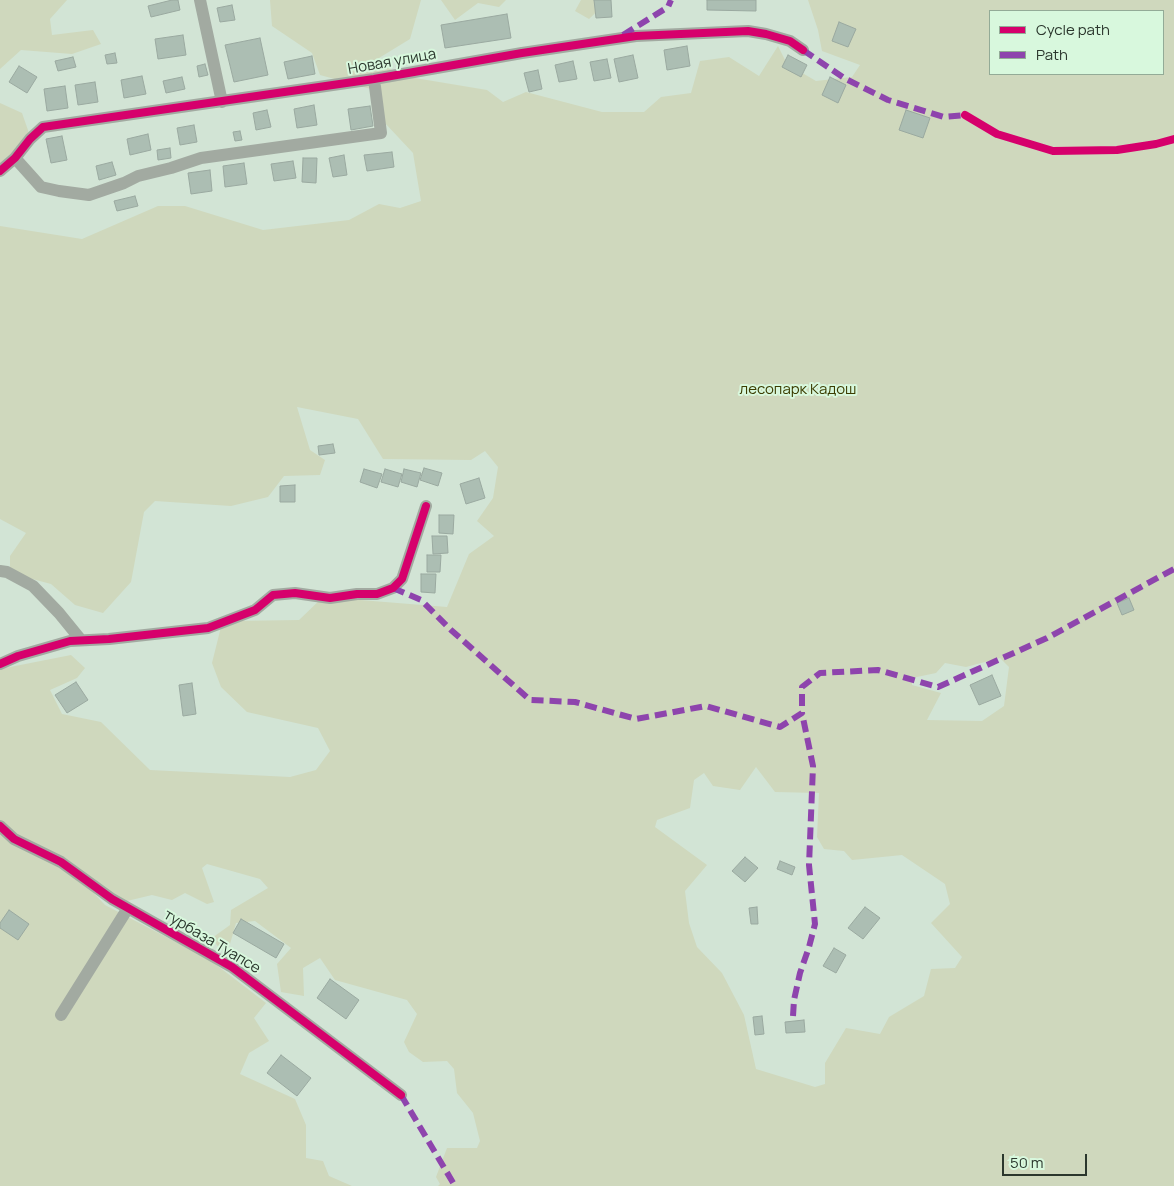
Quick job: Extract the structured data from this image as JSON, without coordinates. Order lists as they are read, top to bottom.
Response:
{
  "streets": {
    "street": ["Новая улица", "турбаза Туапсе"]
  },
  "parks": ["лесопарк Кадош"],
  "legend": ["Cycle path", "Path"],
  "scale_bar": "50 m"
}
